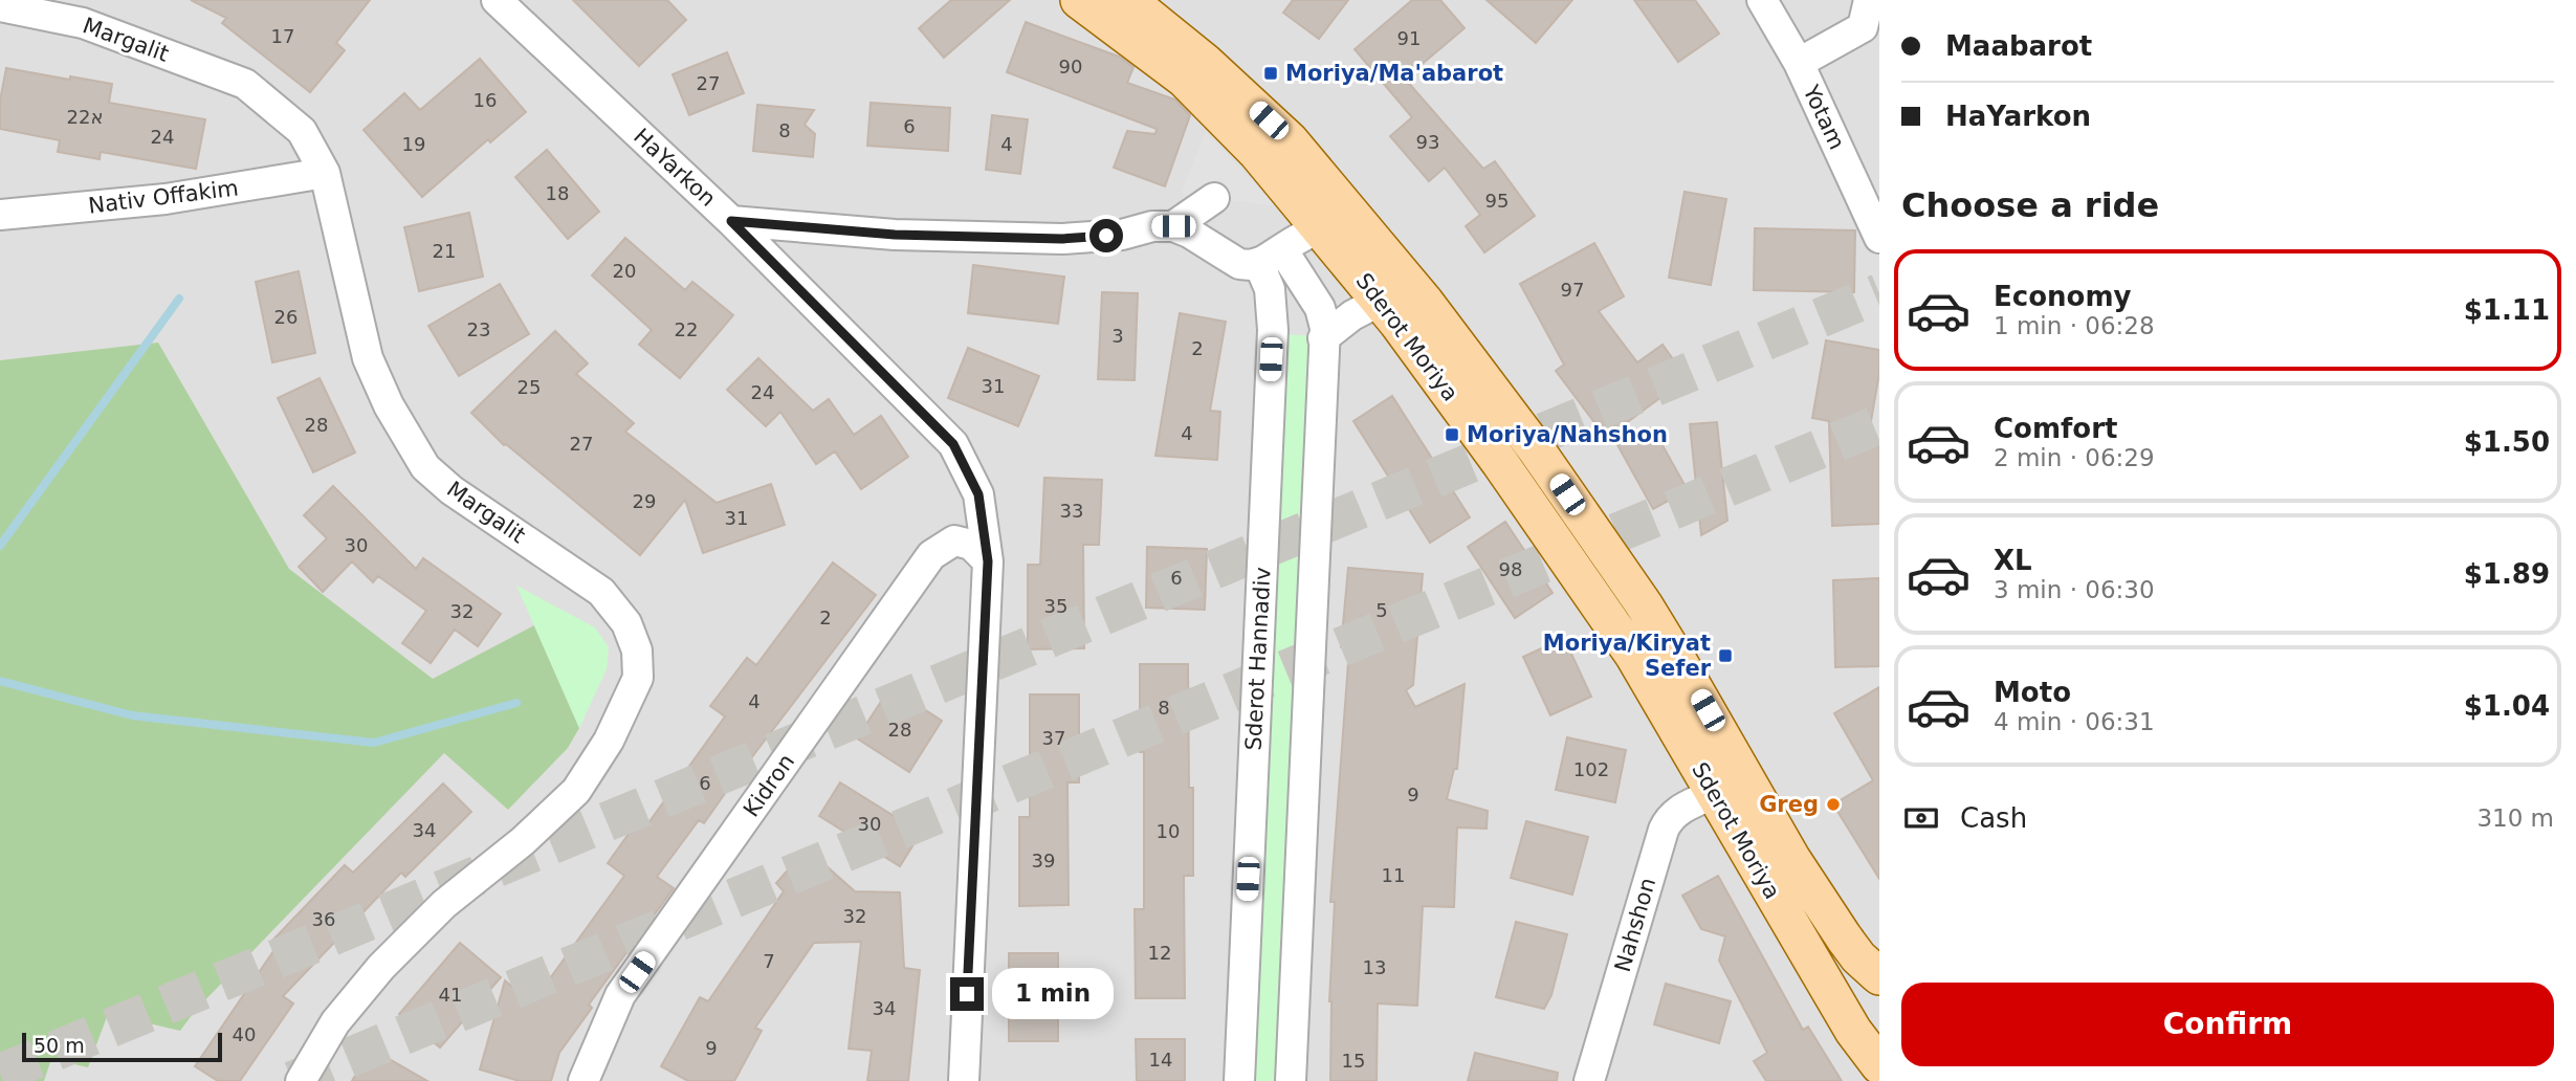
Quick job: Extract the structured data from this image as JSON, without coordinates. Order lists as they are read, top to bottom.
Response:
{
  "streets": {
    "main road": ["Sderot Moriya"],
    "street": [
      "Margalit",
      "Yotam",
      "HaYarkon",
      "Nativ Offakim",
      "Sderot Hannadiv",
      "Kidron",
      "Nahshon"
    ]
  },
  "crossings": [
    ["Margalit", "Nativ Offakim"],
    ["HaYarkon", "Kidron"],
    ["Sderot Moriya", "Nahshon"]
  ],
  "places": {
    "transit": ["Moriya/Ma'abarot", "Moriya/Nahshon", "Moriya/Kiryat Sefer"],
    "other": ["Greg"]
  },
  "house_numbers": [
    "17",
    "91",
    "90",
    "27",
    "16",
    "22א",
    "6",
    "8",
    "24",
    "93",
    "19",
    "4",
    "18",
    "95",
    "21",
    "20",
    "97",
    "26",
    "23",
    "22",
    "3",
    "2",
    "31",
    "25",
    "24",
    "28",
    "4",
    "27",
    "29",
    "33",
    "31",
    "30",
    "98",
    "6",
    "35",
    "5",
    "32",
    "2",
    "4",
    "8",
    "28",
    "37",
    "102",
    "6",
    "9",
    "30",
    "34",
    "10",
    "39",
    "11",
    "32",
    "36",
    "12",
    "7",
    "13",
    "41",
    "34",
    "40",
    "9",
    "14",
    "15"
  ],
  "scale_bar": "50 m",
  "page": {
    "banner": ["Maabarot", "HaYarkon"],
    "heading": "Choose a ride",
    "list": [
      {
        "name": "Economy",
        "note": "1 min · 06:28",
        "value": "$1.11"
      },
      {
        "name": "Comfort",
        "note": "2 min · 06:29",
        "value": "$1.50"
      },
      {
        "name": "XL",
        "note": "3 min · 06:30",
        "value": "$1.89"
      },
      {
        "name": "Moto",
        "note": "4 min · 06:31",
        "value": "$1.04"
      }
    ],
    "pay": ["Cash", "310 m"],
    "bubble": "1 min",
    "buttons": "Confirm",
    "scale": "50 m"
  }
}
